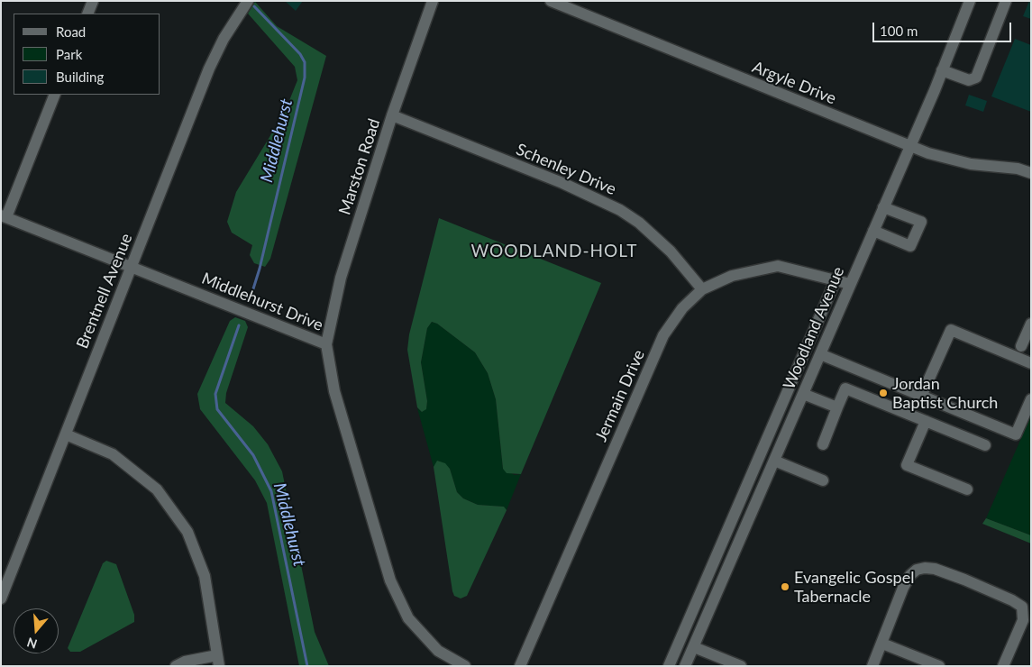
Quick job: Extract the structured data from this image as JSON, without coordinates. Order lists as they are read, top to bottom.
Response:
{
  "streets": {
    "street": [
      "Argyle Drive",
      "Marston Road",
      "Schenley Drive",
      "Brentnell Avenue",
      "Middlehurst Drive",
      "Woodland Avenue",
      "Jermain Drive"
    ]
  },
  "crossings": [
    ["Argyle Drive", "Woodland Avenue"],
    ["Marston Road", "Schenley Drive"],
    ["Marston Road", "Middlehurst Drive"],
    ["Schenley Drive", "Jermain Drive"],
    ["Brentnell Avenue", "Middlehurst Drive"],
    ["Woodland Avenue", "Jermain Drive"]
  ],
  "districts": ["WOODLAND-HOLT"],
  "water": ["Middlehurst"],
  "places": ["Jordan Baptist Church", "Evangelic Gospel Tabernacle"],
  "legend": ["Road", "Park", "Building"],
  "scale_bar": "100 m",
  "north": "bottom"
}
